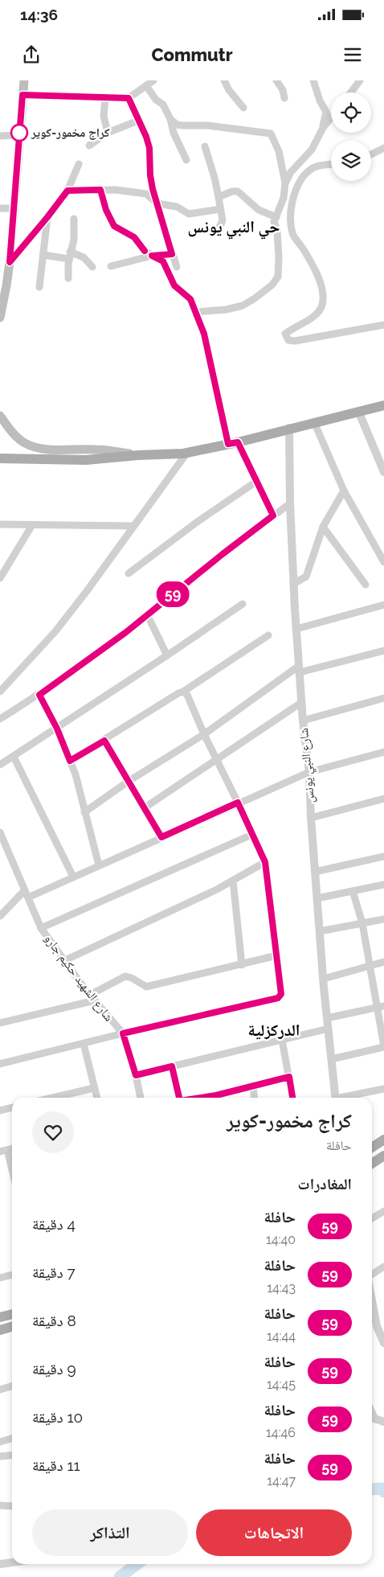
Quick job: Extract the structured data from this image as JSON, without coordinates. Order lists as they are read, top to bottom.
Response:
{
  "streets": {
    "street": ["شارع النبي يونس", "شارع الشهيد حكيم جارو"]
  },
  "districts": ["حي النبي يونس", "الدركزلية"],
  "places": ["كراج مخمور-كوير"],
  "lines": ["bus line 59"],
  "page": {
    "status": "14:36",
    "header": "Commutr",
    "on_map": "59",
    "heading": [
      ["كراج مخمور-كوير", "حافلة"],
      "المغادرات"
    ],
    "list": [
      {
        "mark": "59",
        "name": "حافلة",
        "note": "14:40",
        "value": "4 دقيقة"
      },
      {
        "mark": "59",
        "name": "حافلة",
        "note": "14:43",
        "value": "7 دقيقة"
      },
      {
        "mark": "59",
        "name": "حافلة",
        "note": "14:44",
        "value": "8 دقيقة"
      },
      {
        "mark": "59",
        "name": "حافلة",
        "note": "14:45",
        "value": "9 دقيقة"
      },
      {
        "mark": "59",
        "name": "حافلة",
        "note": "14:46",
        "value": "10 دقيقة"
      },
      {
        "mark": "59",
        "name": "حافلة",
        "note": "14:47",
        "value": "11 دقيقة"
      }
    ],
    "buttons": ["الاتجاهات", "التذاكر"]
  }
}
